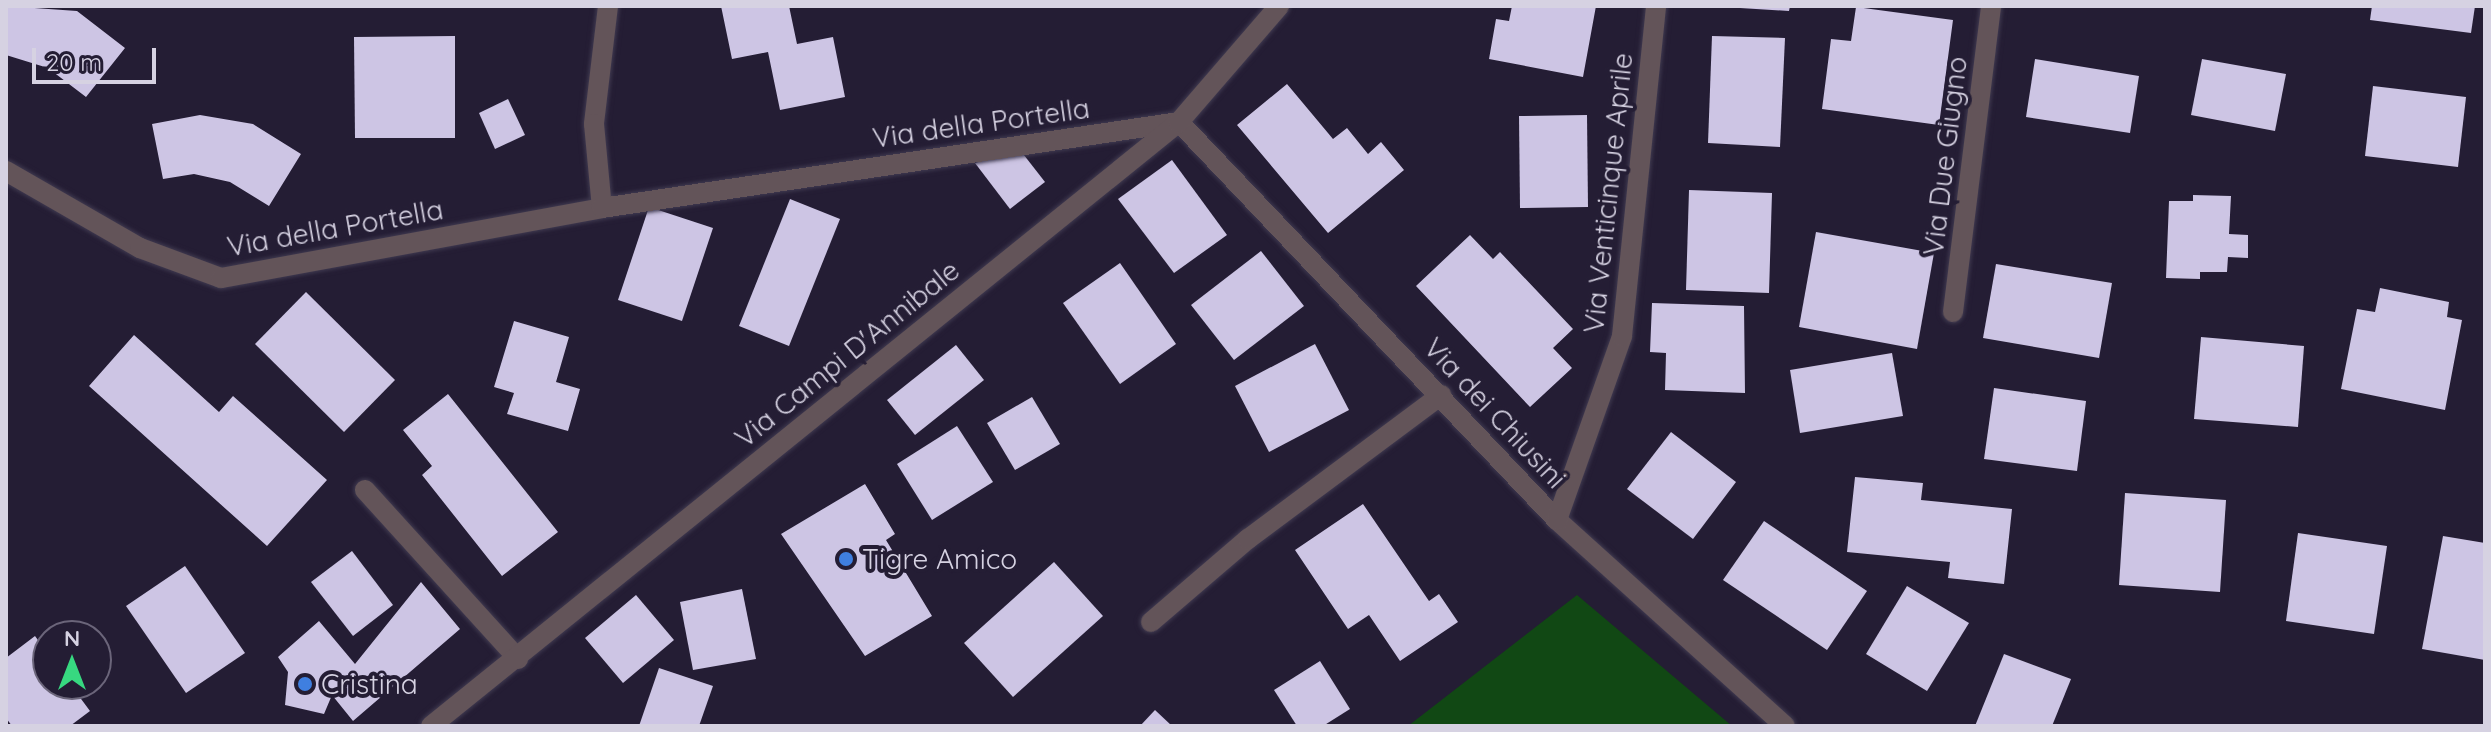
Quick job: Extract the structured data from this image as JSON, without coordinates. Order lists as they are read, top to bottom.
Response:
{
  "streets": {
    "street": [
      "Via della Portella",
      "Via Due Giugno",
      "Via Venticinque Aprile",
      "Via Campi D'Annibale",
      "Via dei Chiusini"
    ]
  },
  "crossings": [
    ["Via della Portella", "Via Campi D'Annibale"],
    ["Via della Portella", "Via dei Chiusini"],
    ["Via Venticinque Aprile", "Via dei Chiusini"],
    ["Via Campi D'Annibale", "Via dei Chiusini"]
  ],
  "places": ["Tigre Amico", "Cristina"],
  "scale_bar": "20 m",
  "north": "top"
}
